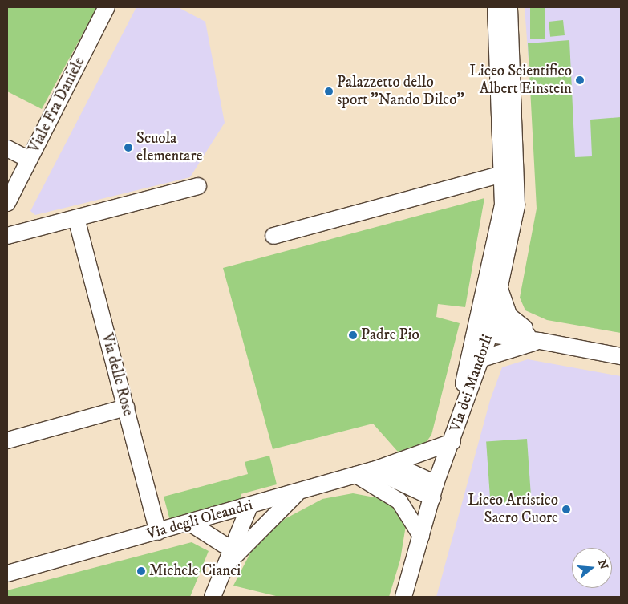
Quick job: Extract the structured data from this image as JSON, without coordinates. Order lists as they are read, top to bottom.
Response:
{
  "streets": {
    "street": [
      "Viale Fra Daniele",
      "Via delle Rose",
      "Via dei Mandorli",
      "Via degli Oleandri"
    ]
  },
  "crossings": [
    ["Via delle Rose", "Via degli Oleandri"],
    ["Via dei Mandorli", "Via degli Oleandri"]
  ],
  "places": [
    "Liceo Scientifico Albert Einstein",
    "Palazzetto dello sport \"Nando Dileo\"",
    "Scuola elementare",
    "Padre Pio",
    "Liceo Artistico Sacro Cuore",
    "Michele Cianci"
  ],
  "north": "right"
}
